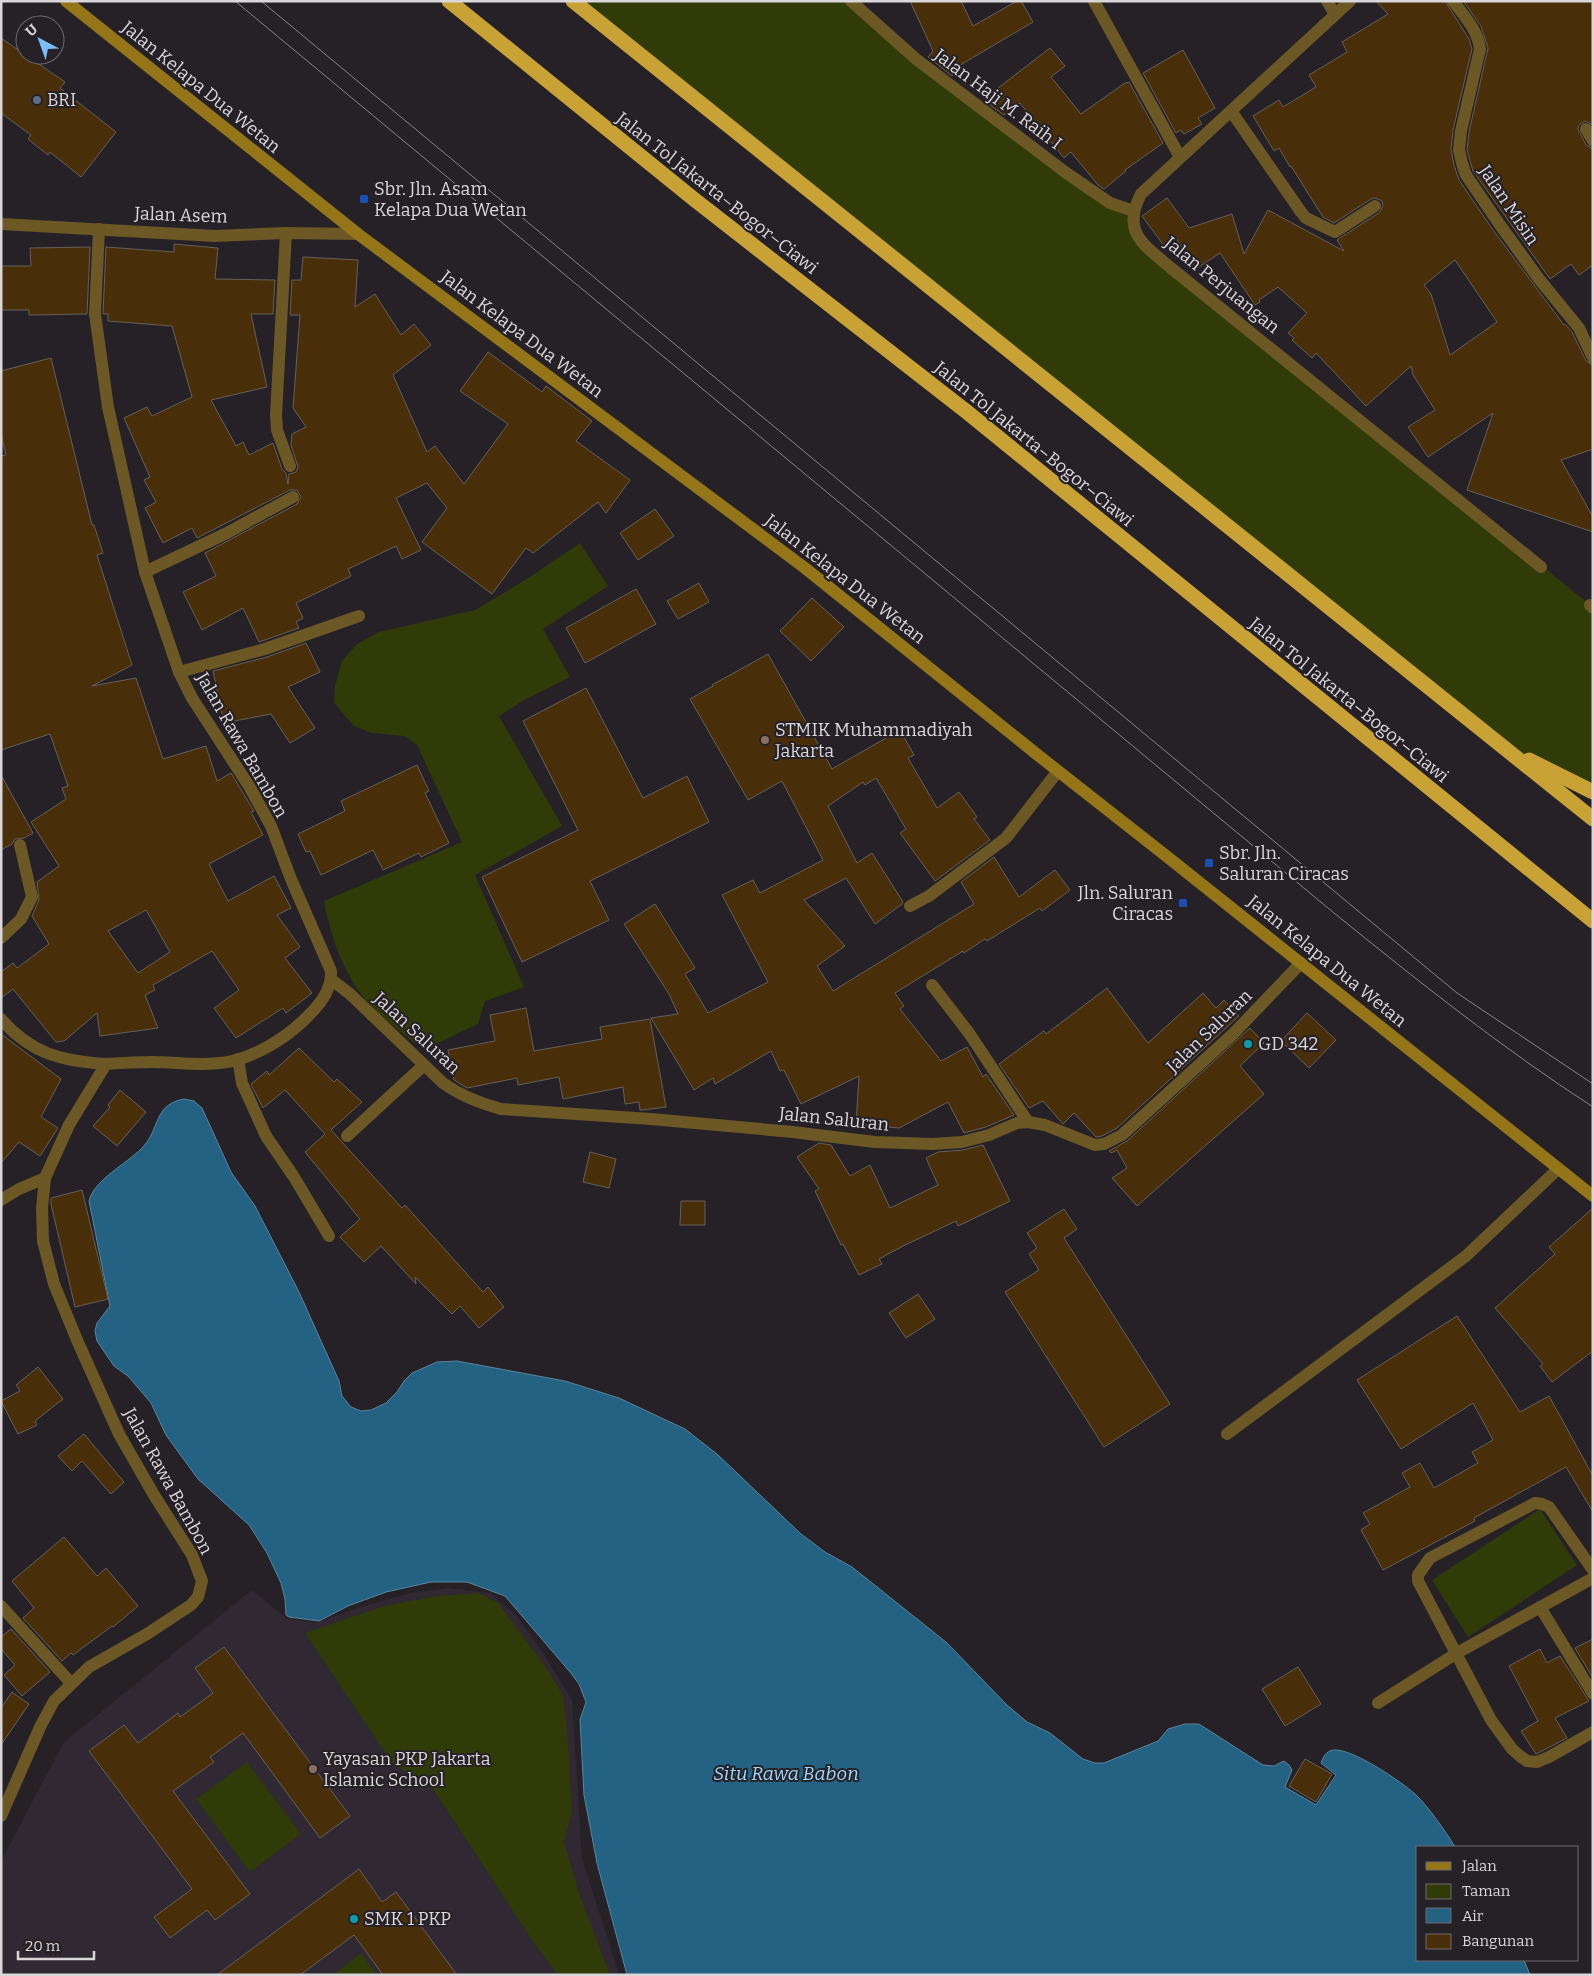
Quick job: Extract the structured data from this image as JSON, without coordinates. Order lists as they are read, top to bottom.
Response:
{
  "streets": {
    "highway": ["Jalan Tol Jakarta–Bogor–Ciawi"],
    "street": [
      "Jalan Kelapa Dua Wetan",
      "Jalan Haji M. Raih I",
      "Jalan Misin",
      "Jalan Asem",
      "Jalan Perjuangan",
      "Jalan Rawa Bambon",
      "Jalan Saluran"
    ]
  },
  "crossings": [
    ["Jalan Kelapa Dua Wetan", "Jalan Asem"],
    ["Jalan Kelapa Dua Wetan", "Jalan Saluran"],
    ["Jalan Haji M. Raih I", "Jalan Perjuangan"],
    ["Jalan Asem", "Jalan Rawa Bambon"],
    ["Jalan Rawa Bambon", "Jalan Saluran"]
  ],
  "water": ["Situ Rawa Babon"],
  "places": {
    "other": [
      "BRI",
      "STMIK Muhammadiyah Jakarta",
      "GD 342",
      "Yayasan PKP Jakarta Islamic School",
      "SMK 1 PKP"
    ],
    "transit": ["Sbr. Jln. Asam Kelapa Dua Wetan", "Sbr. Jln. Saluran Ciracas", "Jln. Saluran Ciracas"]
  },
  "legend": [
    "Jalan",
    "Taman",
    "Air",
    "Bangunan"
  ],
  "scale_bar": "20 m",
  "north": "top left"
}
